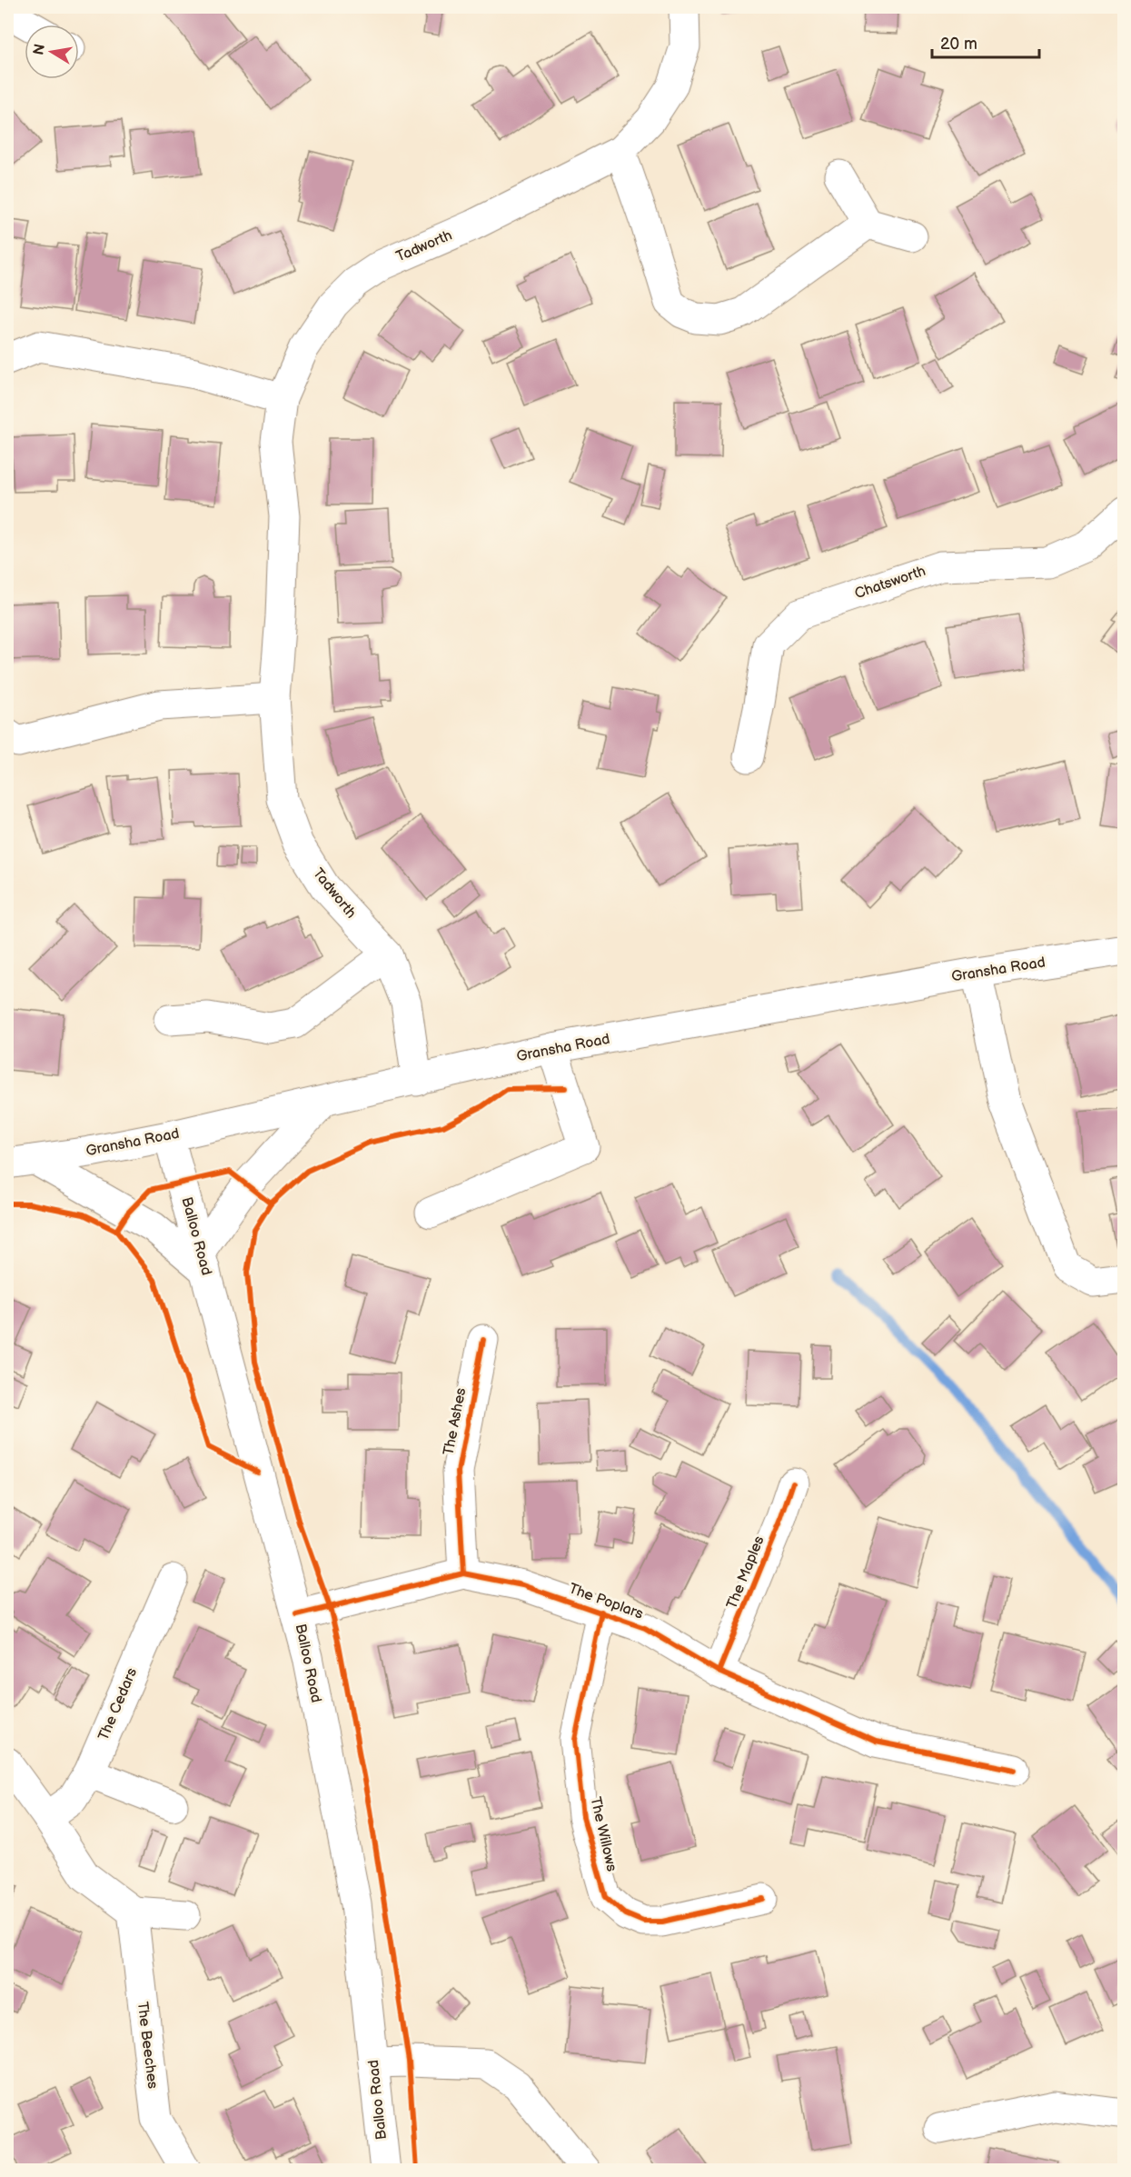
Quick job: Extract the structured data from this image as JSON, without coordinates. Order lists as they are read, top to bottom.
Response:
{
  "streets": {
    "street": [
      "Tadworth",
      "Chatsworth",
      "Gransha Road",
      "Balloo Road",
      "The Ashes",
      "The Maples",
      "The Poplars",
      "The Cedars",
      "The Willows",
      "The Beeches"
    ]
  },
  "crossings": [
    ["Tadworth", "Gransha Road"],
    ["Gransha Road", "Balloo Road"],
    ["Balloo Road", "The Poplars"],
    ["The Ashes", "The Poplars"],
    ["The Maples", "The Poplars"],
    ["The Poplars", "The Willows"]
  ],
  "scale_bar": "20 m",
  "north": "left"
}
